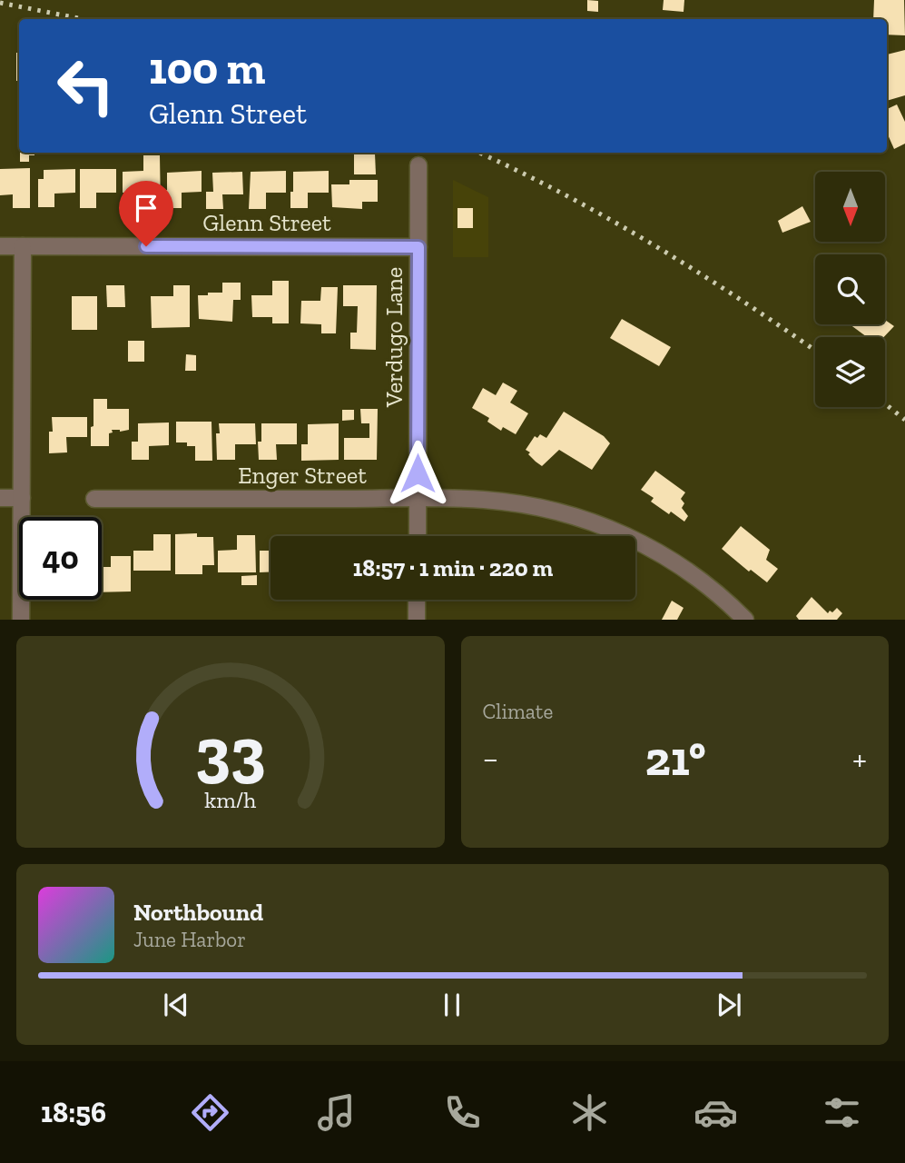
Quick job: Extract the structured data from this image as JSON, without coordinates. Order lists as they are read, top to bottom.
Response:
{
  "streets": {
    "street": ["Glenn Street", "Verdugo Lane", "Enger Street"]
  },
  "crossings": [
    ["Glenn Street", "Verdugo Lane"],
    ["Verdugo Lane", "Enger Street"]
  ],
  "north": "bottom",
  "page": {
    "turn": ["100 m", "Glenn Street"],
    "limit": "40",
    "trip": "18:57 · 1 min · 220 m",
    "tile": "Climate",
    "heat": ["−", "21°", "+"],
    "song": ["Northbound", "June Harbor"],
    "tabs": "18:56",
    "gauge": ["33", "km/h"]
  }
}
